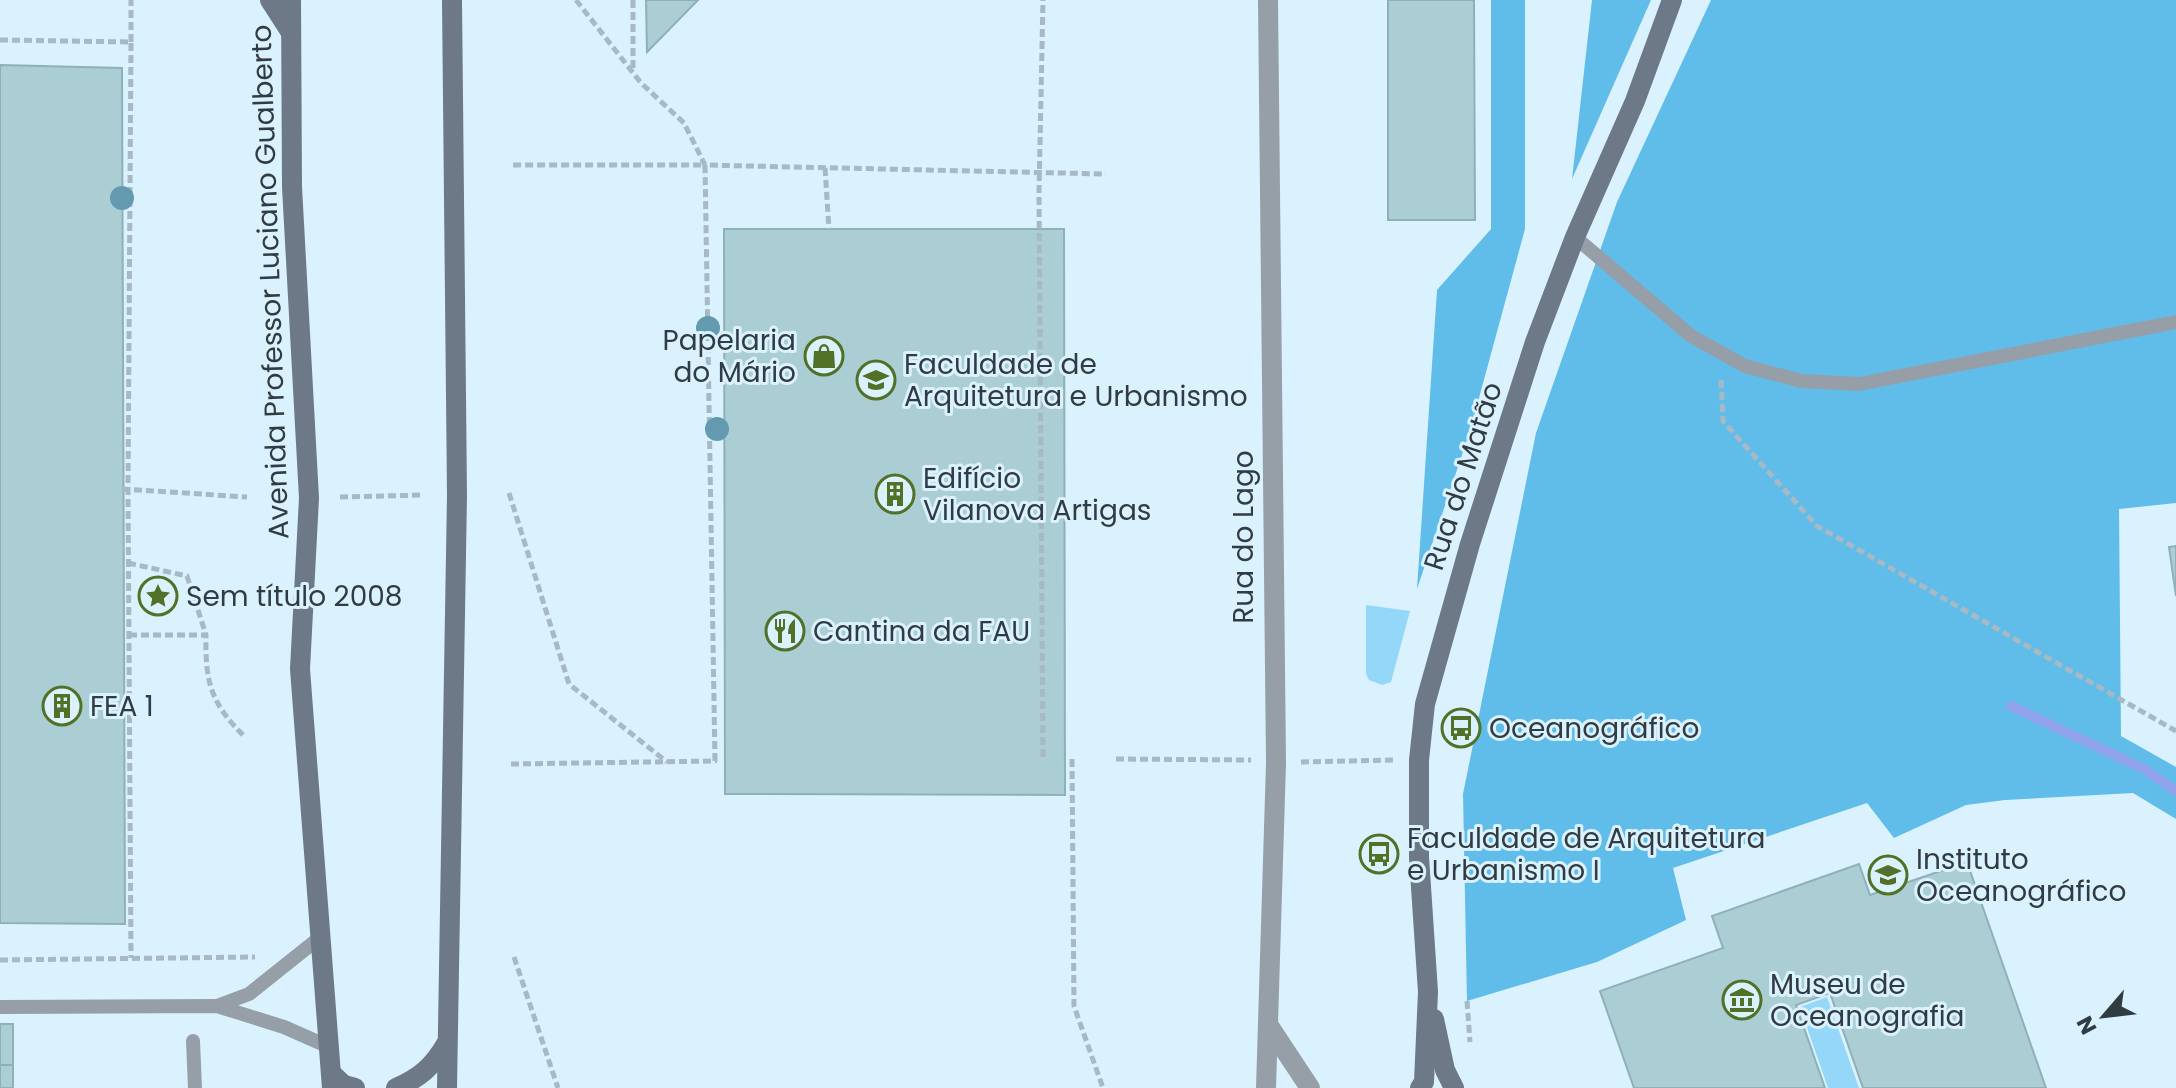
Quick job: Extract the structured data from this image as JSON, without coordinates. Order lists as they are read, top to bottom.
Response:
{
  "streets": {
    "street": ["Avenida Professor Luciano Gualberto", "Rua do Matão", "Rua do Lago"]
  },
  "places": {
    "shop": ["Papelaria do Mário"],
    "school or university": ["Faculdade de Arquitetura e Urbanismo", "Instituto Oceanográfico"],
    "building": ["Edifício Vilanova Artigas", "FEA 1"],
    "place": ["Sem título 2008"],
    "restaurant": ["Cantina da FAU"],
    "bus stop": ["Oceanográfico", "Faculdade de Arquitetura e Urbanismo I"],
    "museum": ["Museu de Oceanografia"]
  },
  "north": "bottom left"
}
